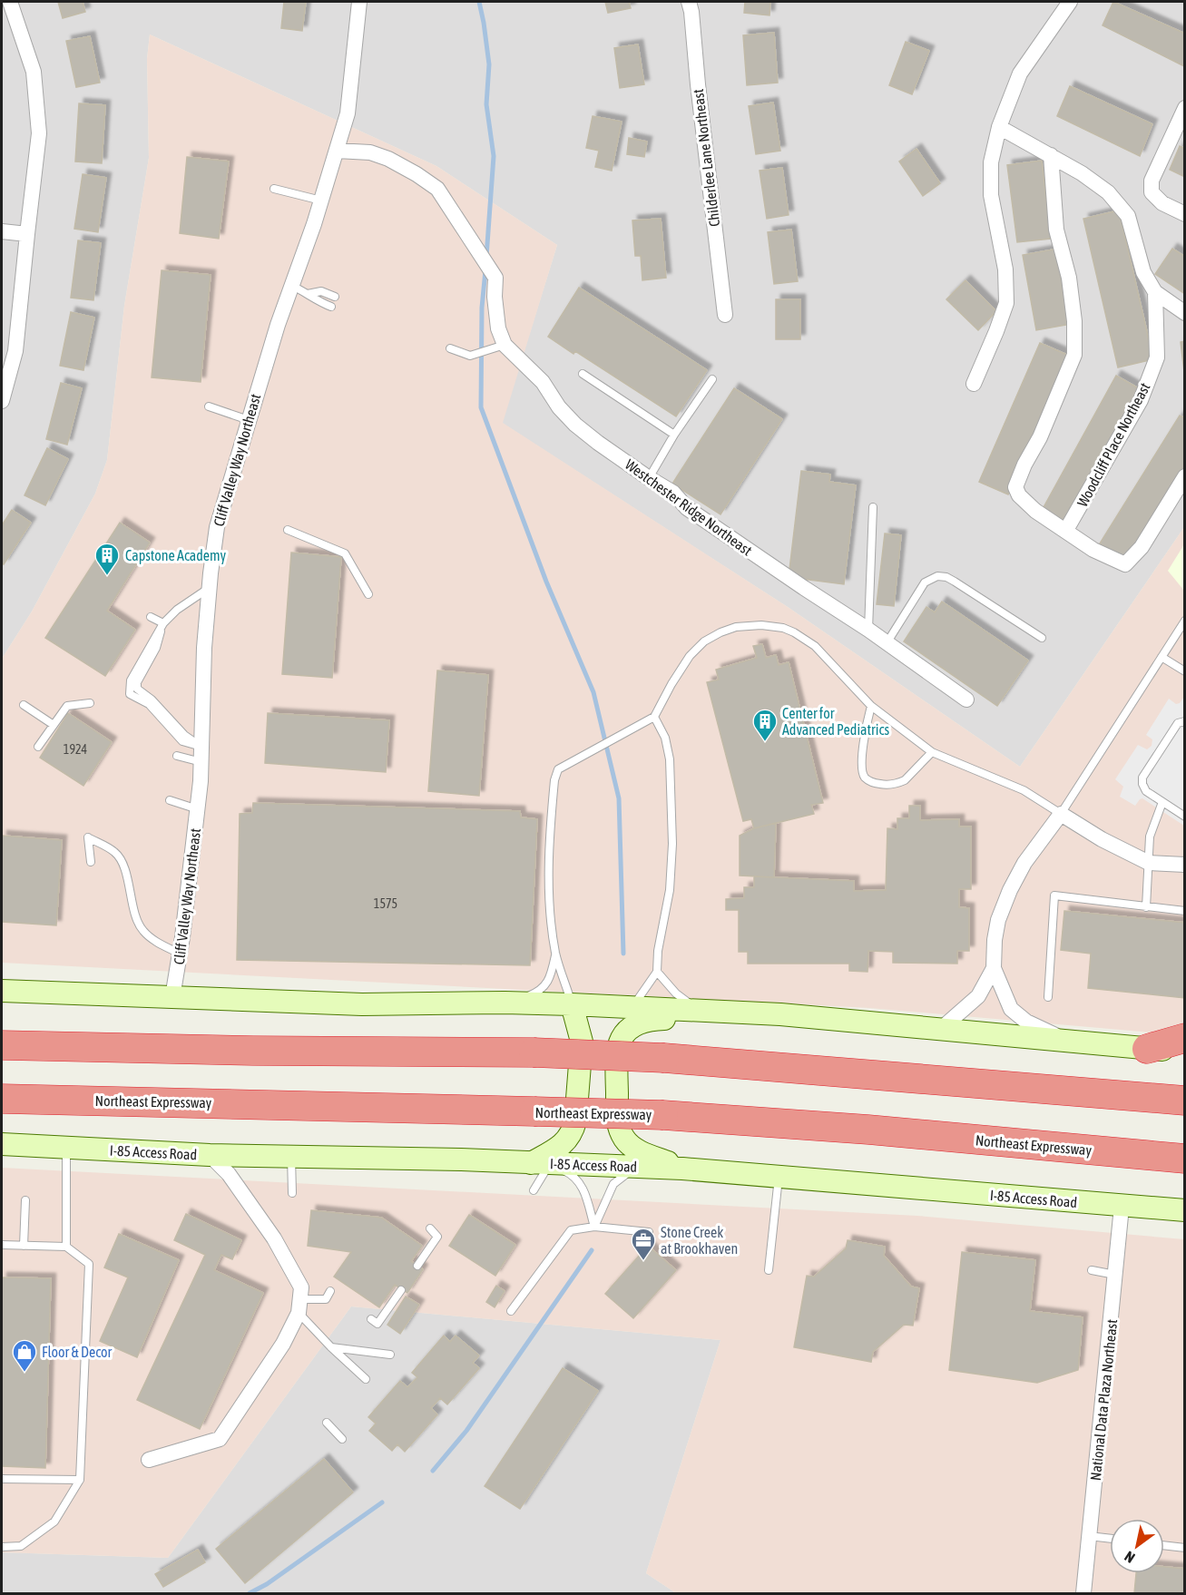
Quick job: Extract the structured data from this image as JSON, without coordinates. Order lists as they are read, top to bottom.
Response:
{
  "streets": {
    "highway": ["Northeast Expressway"],
    "main road": ["I-85 Access Road"],
    "street": [
      "Childerlee Lane Northeast",
      "Woodcliff Place Northeast",
      "Cliff Valley Way Northeast",
      "Westchester Ridge Northeast",
      "National Data Plaza Northeast"
    ]
  },
  "crossings": [
    ["Cliff Valley Way Northeast", "Westchester Ridge Northeast"],
    ["I-85 Access Road", "National Data Plaza Northeast"]
  ],
  "places": {
    "building": ["Capstone Academy", "Center for Advanced Pediatrics"],
    "office": ["Stone Creek at Brookhaven"],
    "shop": ["Floor & Decor"]
  },
  "house_numbers": ["1924", "1575"],
  "north": "bottom left"
}
